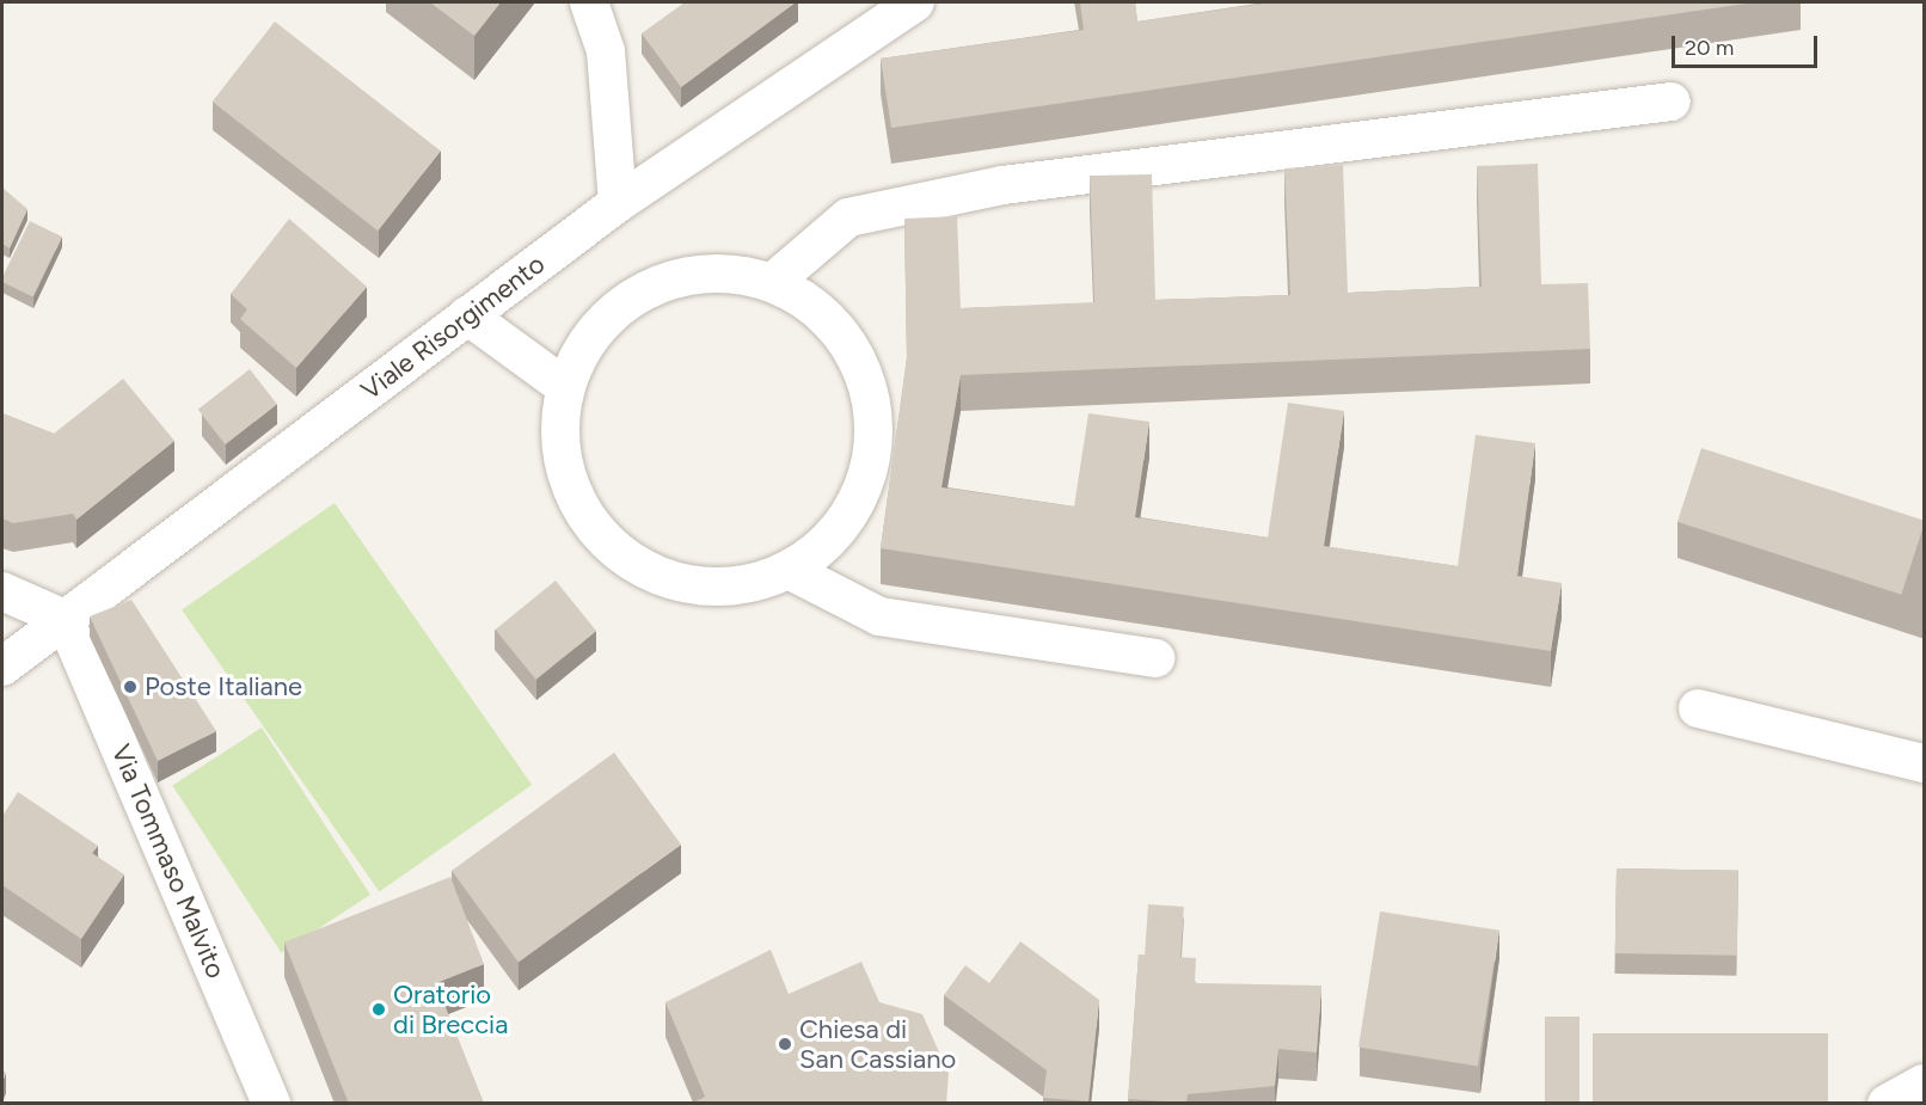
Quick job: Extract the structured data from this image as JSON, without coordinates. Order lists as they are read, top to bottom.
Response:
{
  "streets": {
    "street": ["Viale Risorgimento", "Via Tommaso Malvito"]
  },
  "crossings": [
    ["Viale Risorgimento", "Via Tommaso Malvito"]
  ],
  "places": ["Poste Italiane", "Oratorio di Breccia", "Chiesa di San Cassiano"],
  "scale_bar": "20 m"
}
